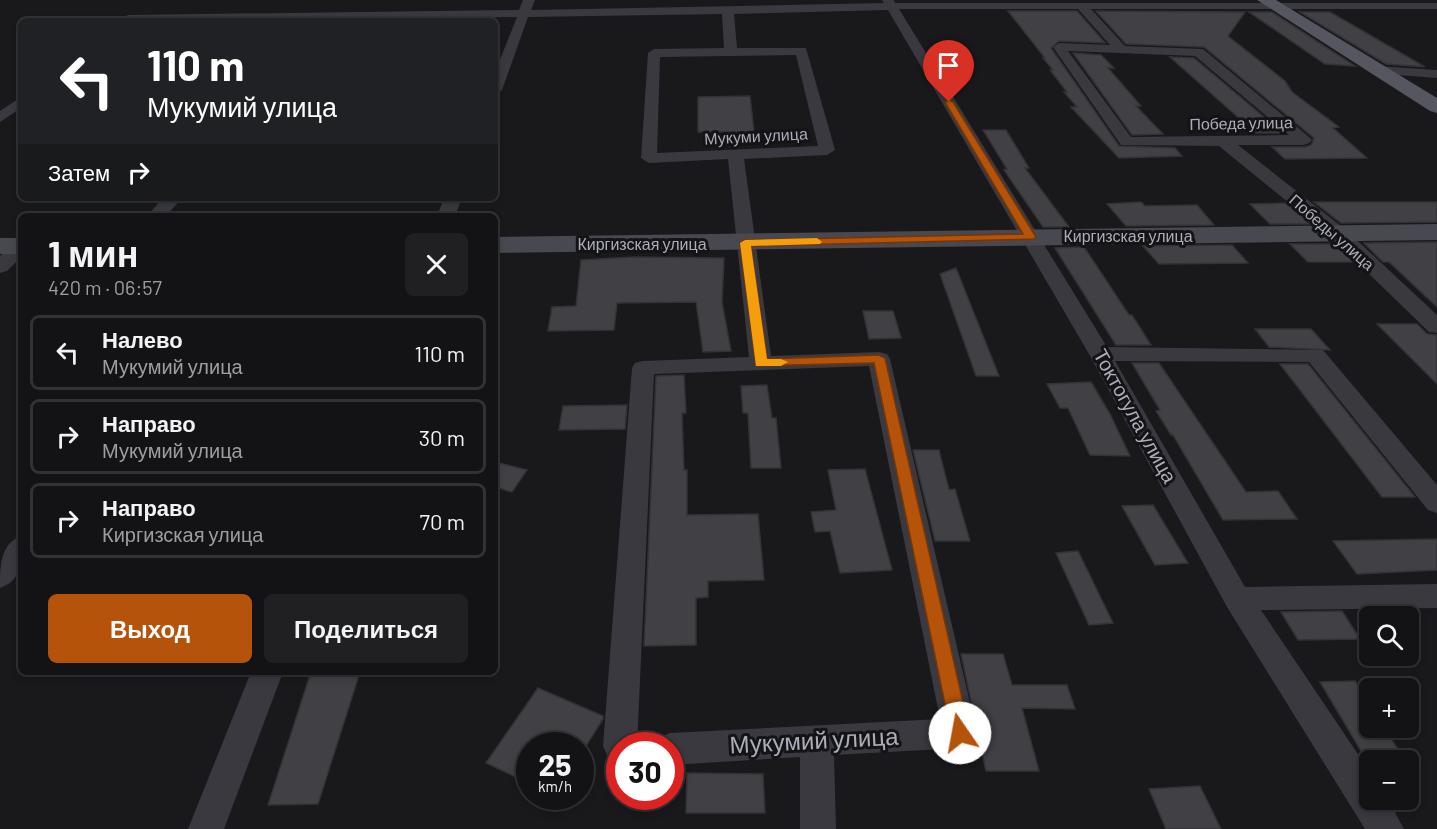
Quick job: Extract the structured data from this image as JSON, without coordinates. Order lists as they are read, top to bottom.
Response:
{
  "streets": {
    "street": [
      "Победа улица",
      "Мукуми улица",
      "Победы улица",
      "Киргизская улица",
      "Токтогула улица",
      "Мукумий улица"
    ]
  },
  "crossings": [
    ["Победа улица", "Победы улица"],
    ["Победы улица", "Киргизская улица"],
    ["Киргизская улица", "Токтогула улица"]
  ],
  "page": {
    "turn": ["110 m", "Мукумий улица"],
    "then": "Затем",
    "heading": ["1 мин", "420 m · 06:57"],
    "list": [
      {
        "name": "Налево",
        "note": "Мукумий улица",
        "value": "110 m"
      },
      {
        "name": "Направо",
        "note": "Мукумий улица",
        "value": "30 m"
      },
      {
        "name": "Направо",
        "note": "Киргизская улица",
        "value": "70 m"
      }
    ],
    "buttons": ["Выход", "Поделиться"],
    "map_buttons": ["+", "−"],
    "speed": "25 km/h",
    "limit": "30"
  }
}
